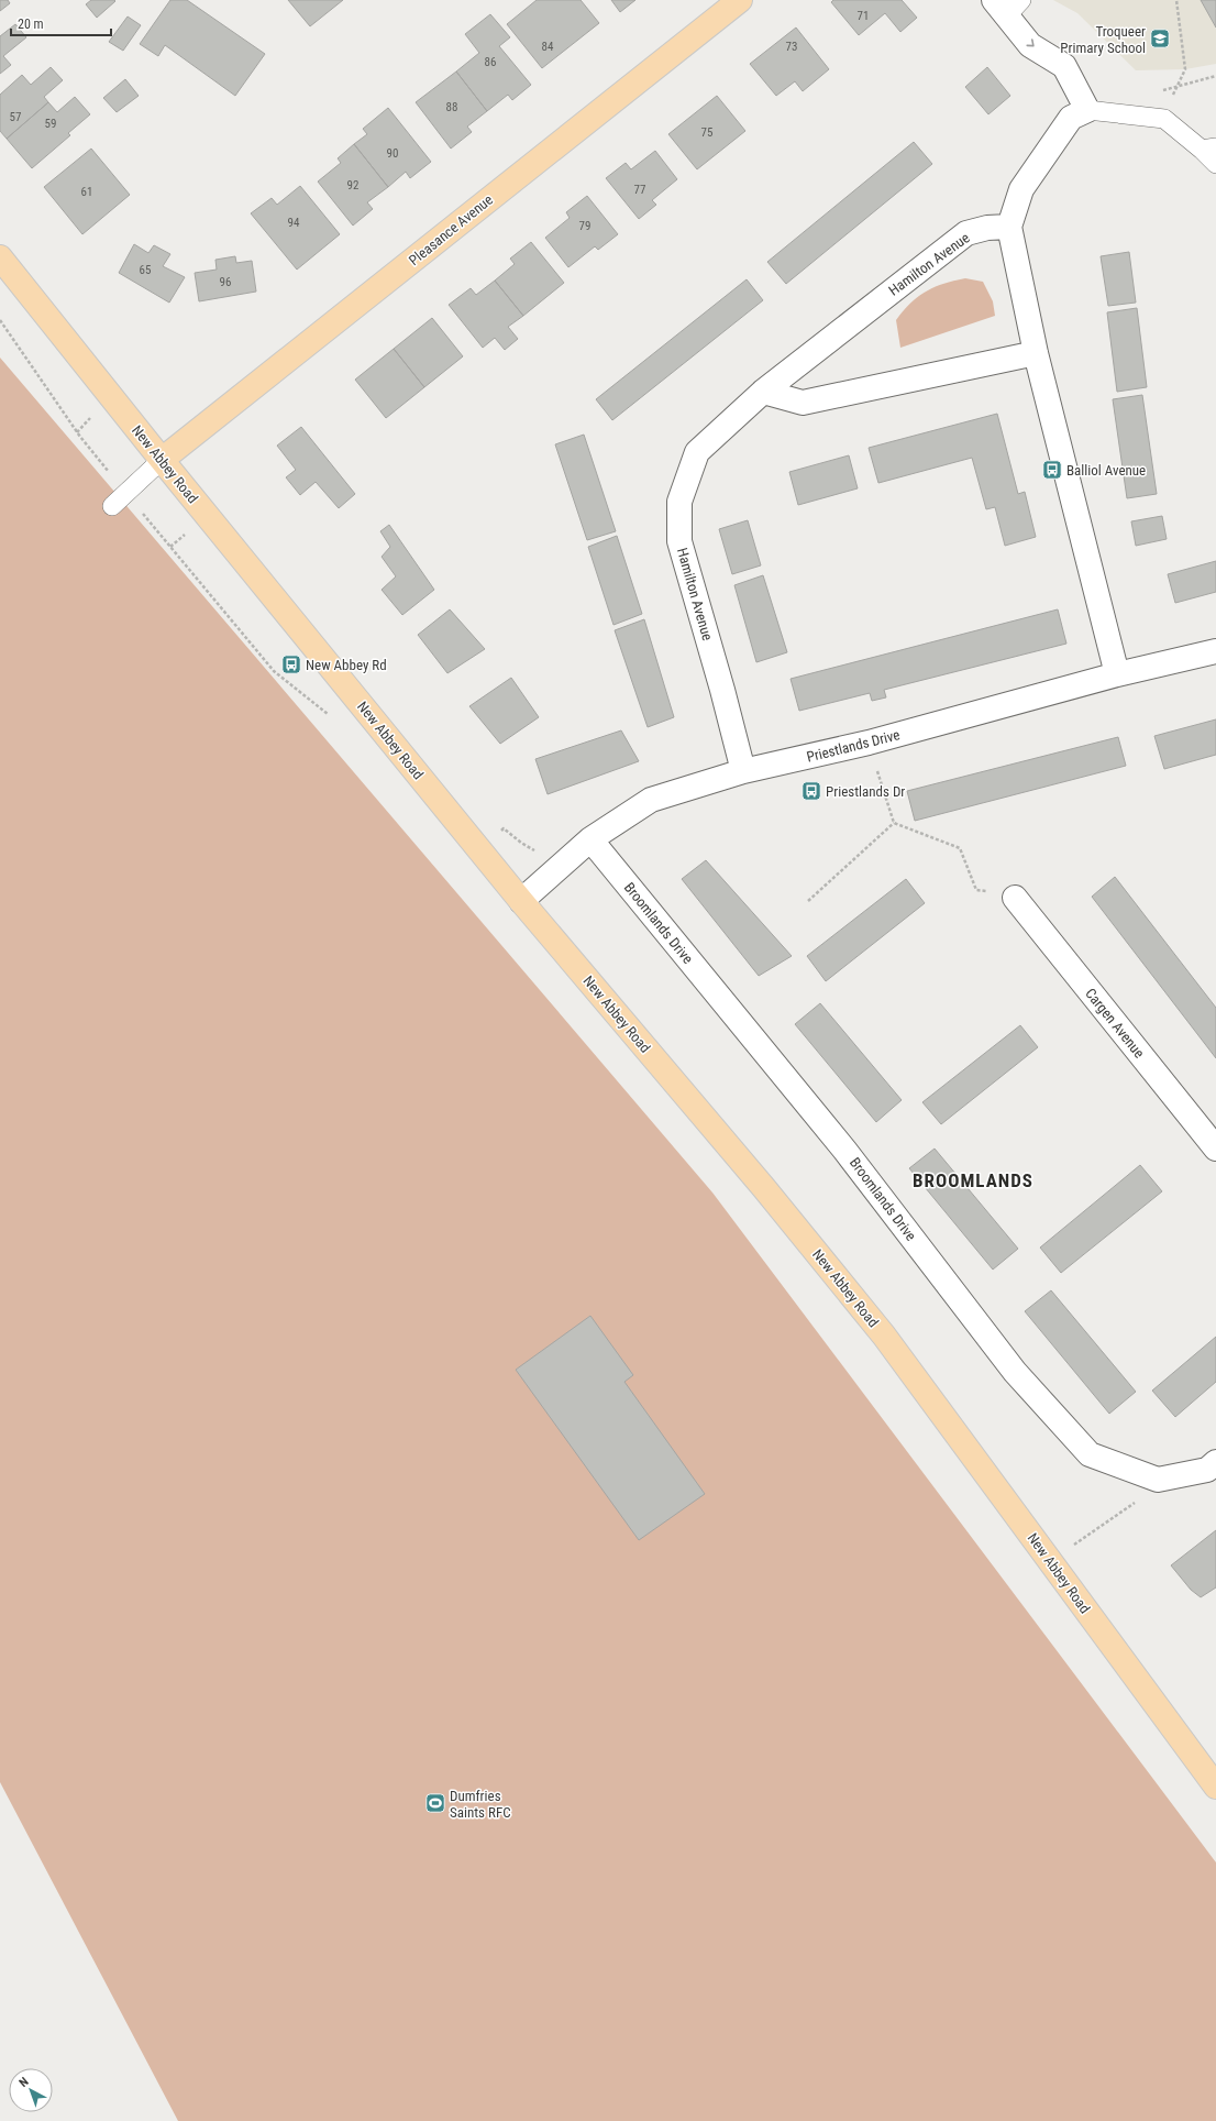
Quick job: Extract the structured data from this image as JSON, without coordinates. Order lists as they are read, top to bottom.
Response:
{
  "streets": {
    "main road": ["Pleasance Avenue", "New Abbey Road"],
    "street": [
      "Hamilton Avenue",
      "Priestlands Drive",
      "Broomlands Drive",
      "Cargen Avenue"
    ]
  },
  "crossings": [
    ["Pleasance Avenue", "New Abbey Road"],
    ["Hamilton Avenue", "Priestlands Drive"],
    ["New Abbey Road", "Priestlands Drive"],
    ["Priestlands Drive", "Broomlands Drive"]
  ],
  "districts": ["BROOMLANDS"],
  "places": {
    "school or university": ["Troqueer Primary School"],
    "bus stop": ["Balliol Avenue", "New Abbey Rd", "Priestlands Dr"],
    "sports": ["Dumfries Saints RFC"]
  },
  "house_numbers": [
    "71",
    "84",
    "73",
    "86",
    "88",
    "57",
    "59",
    "75",
    "90",
    "92",
    "77",
    "61",
    "94",
    "79",
    "65",
    "96"
  ],
  "scale_bar": "20 m",
  "north": "top left"
}
